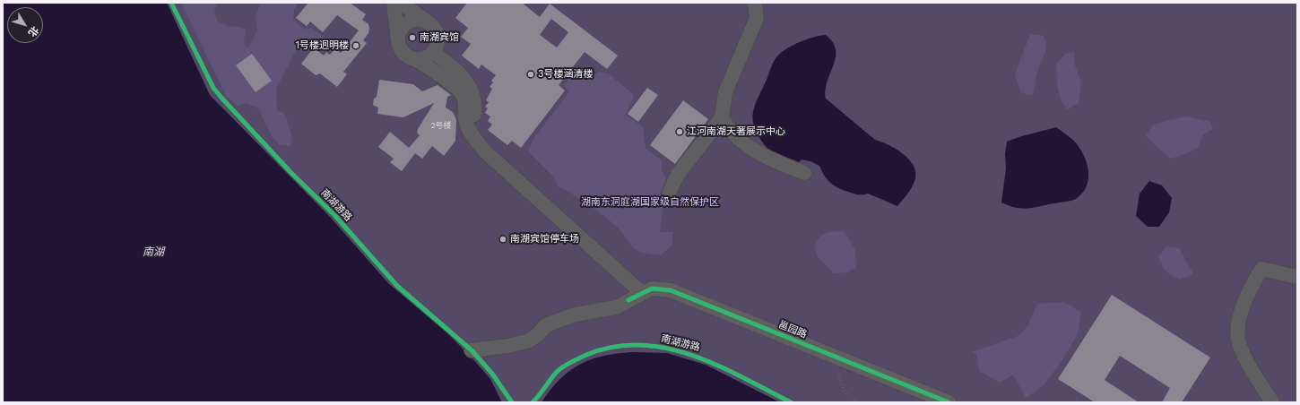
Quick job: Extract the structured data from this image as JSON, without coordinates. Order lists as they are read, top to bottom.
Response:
{
  "streets": {
    "street": ["邕园路"],
    "cycle path": ["南湖游路"]
  },
  "water": ["南湖"],
  "parks": ["湖南东洞庭湖国家级自然保护区"],
  "places": [
    "南湖宾馆",
    "1号楼迥明楼",
    "3号楼涵清楼",
    "江河南湖天著展示中心",
    "南湖宾馆停车场"
  ],
  "house_numbers": ["2号楼"],
  "north": "bottom right"
}
